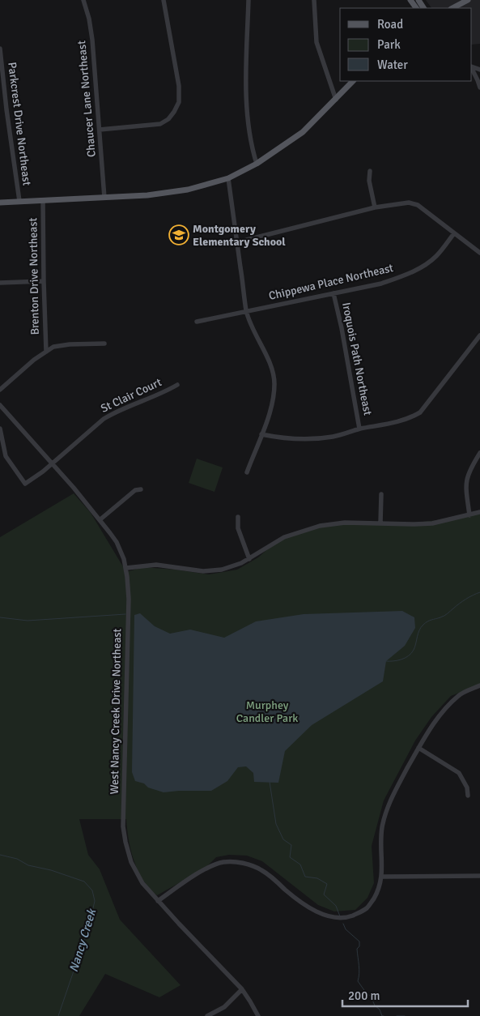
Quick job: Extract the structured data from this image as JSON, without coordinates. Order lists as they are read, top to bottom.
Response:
{
  "streets": {
    "street": [
      "Chaucer Lane Northeast",
      "Parkcrest Drive Northeast",
      "Brenton Drive Northeast",
      "Chippewa Place Northeast",
      "Iroquois Path Northeast",
      "St Clair Court",
      "West Nancy Creek Drive Northeast"
    ]
  },
  "crossings": [
    ["Chippewa Place Northeast", "Iroquois Path Northeast"],
    ["St Clair Court", "West Nancy Creek Drive Northeast"]
  ],
  "water": ["Nancy Creek"],
  "parks": ["Murphey Candler Park"],
  "places": {
    "school or university": ["Montgomery Elementary School"]
  },
  "legend": ["Road", "Park", "Water"],
  "scale_bar": "200 m"
}
